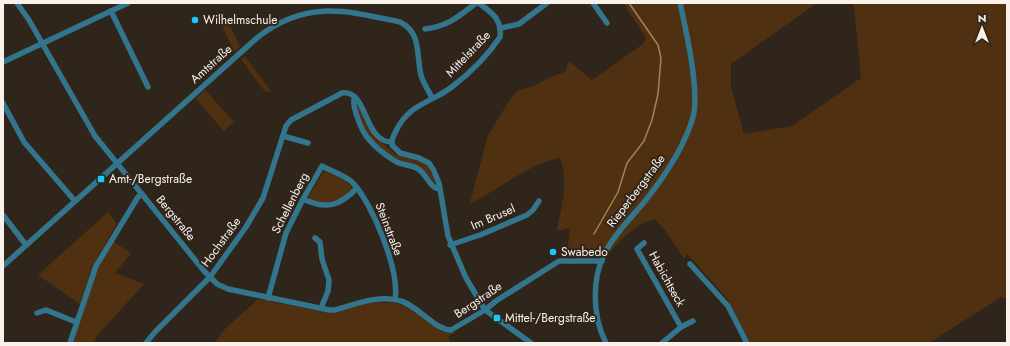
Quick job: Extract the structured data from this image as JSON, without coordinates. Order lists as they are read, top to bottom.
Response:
{
  "streets": {
    "street": [
      "Mittelstraße",
      "Amtstraße",
      "Rieperbergstraße",
      "Schellenberg",
      "Im Brusel",
      "Bergstraße",
      "Steinstraße",
      "Hochstraße",
      "Habichtseck"
    ]
  },
  "crossings": [
    ["Mittelstraße", "Amtstraße"],
    ["Amtstraße", "Bergstraße"],
    ["Rieperbergstraße", "Bergstraße"],
    ["Schellenberg", "Bergstraße"],
    ["Schellenberg", "Steinstraße"],
    ["Bergstraße", "Steinstraße"],
    ["Bergstraße", "Hochstraße"]
  ],
  "places": {
    "other": ["Wilhelmschule", "Swabedo"],
    "transit": ["Amt-/Bergstraße", "Mittel-/Bergstraße"]
  },
  "north": "top"
}
